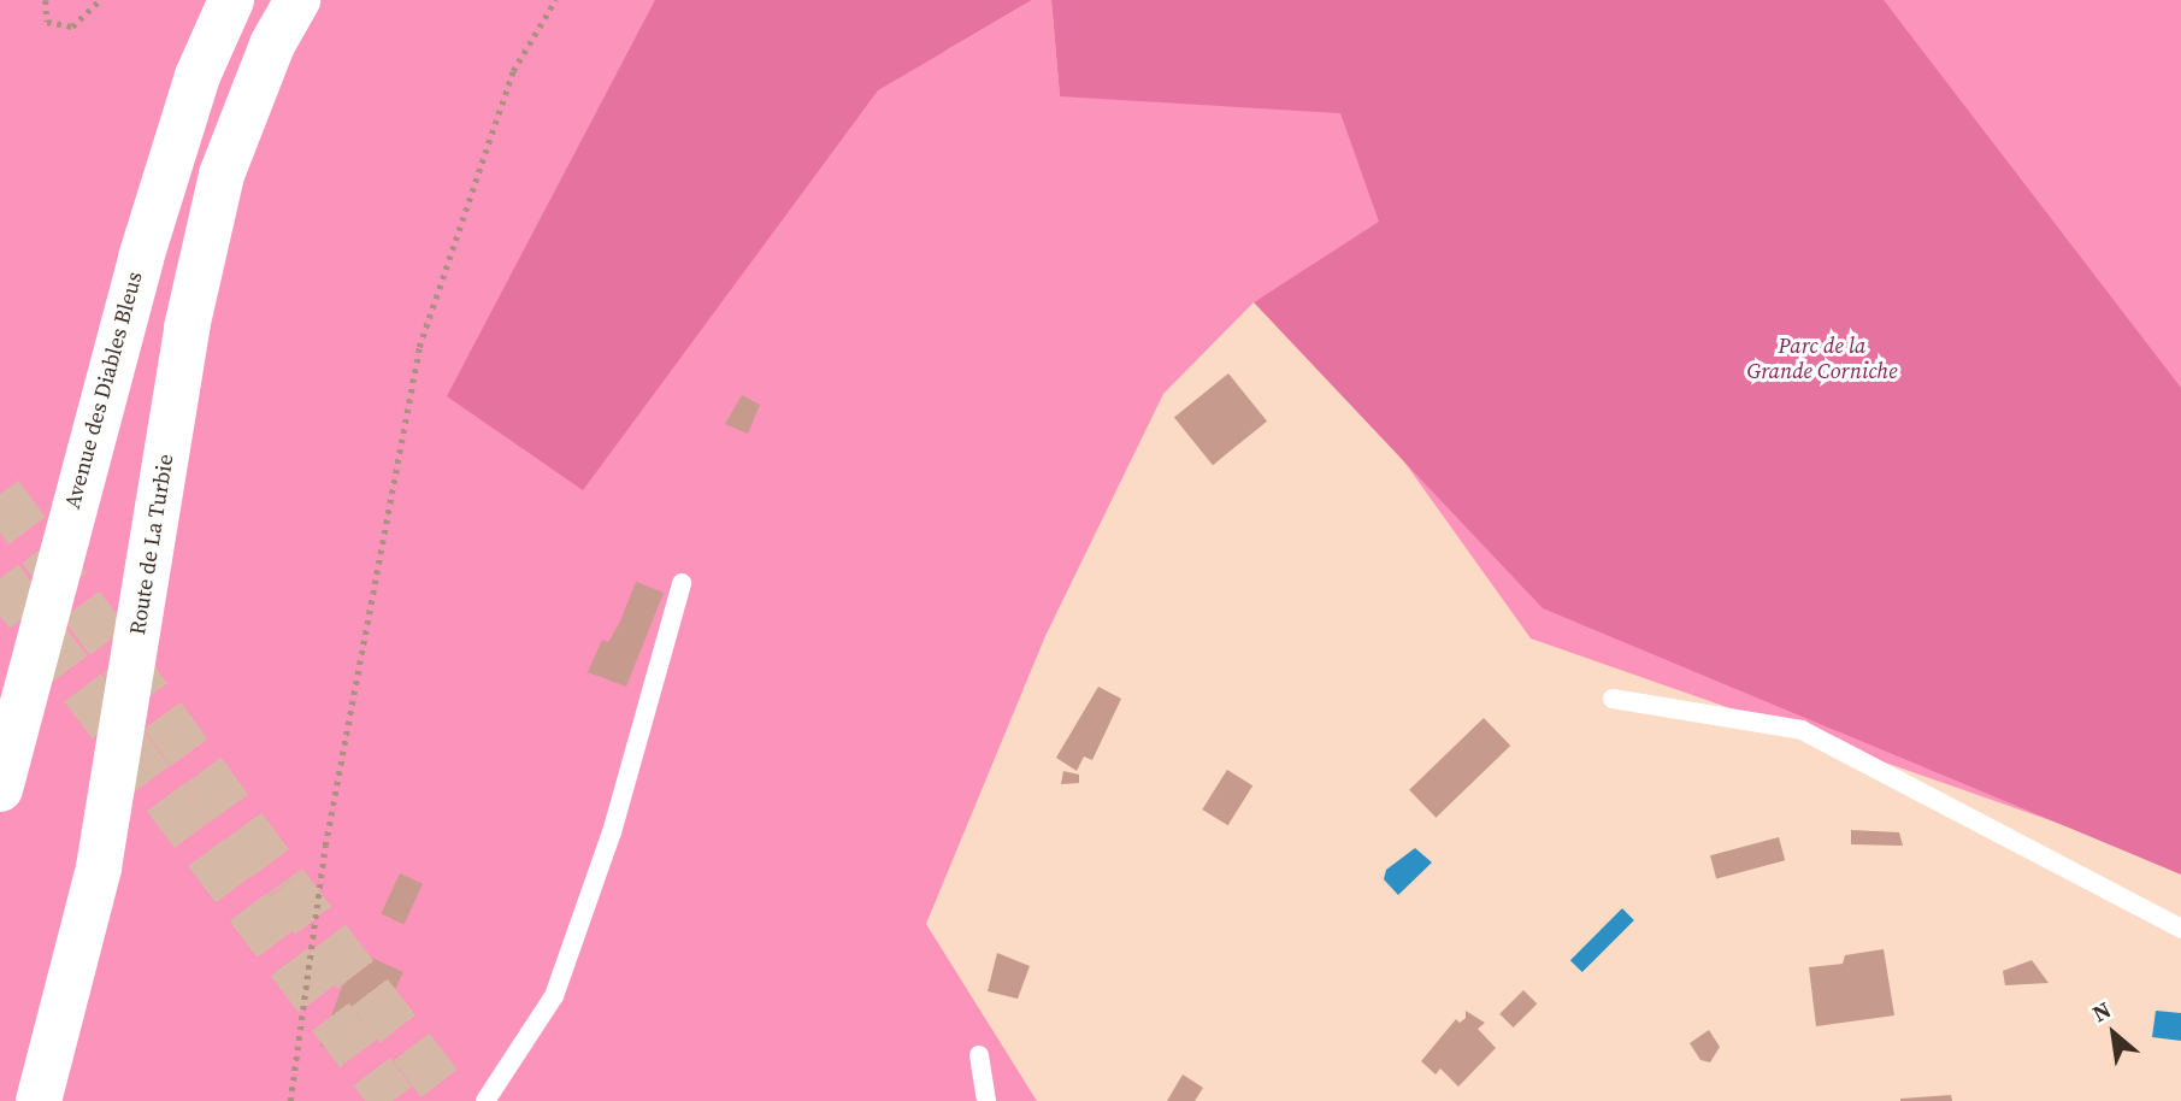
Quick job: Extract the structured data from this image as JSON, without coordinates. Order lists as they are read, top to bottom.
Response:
{
  "streets": {
    "main road": ["Avenue des Diables Bleus", "Route de La Turbie"]
  },
  "parks": ["Parc de la Grande Corniche"],
  "north": "top left"
}
